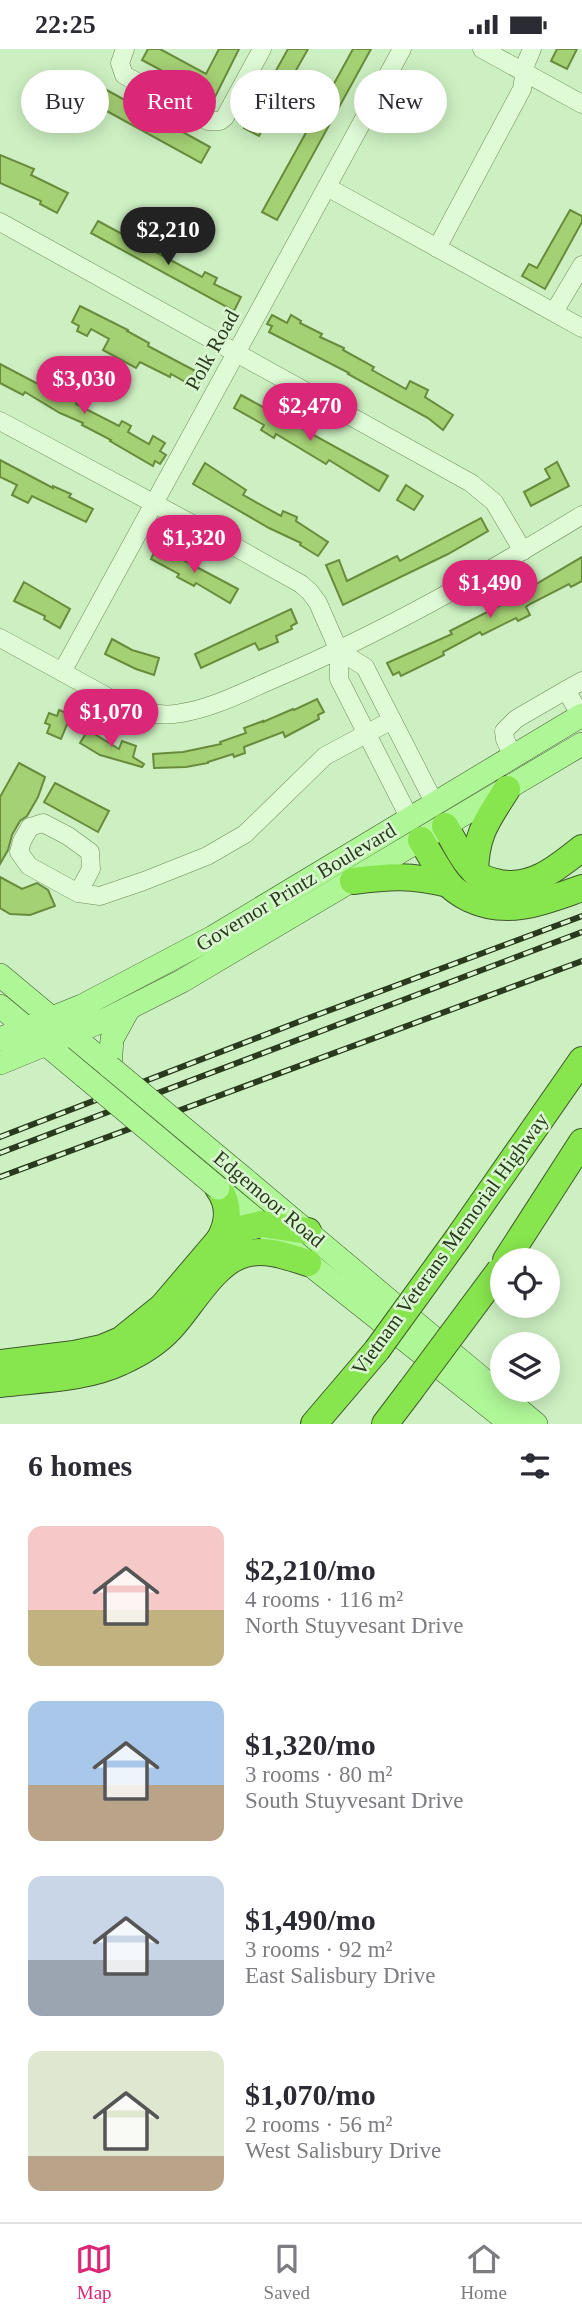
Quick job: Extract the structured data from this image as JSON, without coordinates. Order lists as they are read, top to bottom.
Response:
{
  "streets": {
    "highway": ["Vietnam Veterans Memorial Highway"],
    "main road": ["Governor Printz Boulevard", "Edgemoor Road"],
    "street": ["Polk Road"]
  },
  "crossings": [
    ["Governor Printz Boulevard", "Edgemoor Road"]
  ],
  "page": {
    "status": "22:25",
    "chip": [
      "Buy",
      "Rent",
      "Filters",
      "New"
    ],
    "price": [
      "$2,210",
      "$3,030",
      "$2,470",
      "$1,320",
      "$1,490",
      "$1,070"
    ],
    "heading": "6 homes",
    "list": [
      {
        "name": "$2,210/mo",
        "note": "4 rooms · 116 m² · North Stuyvesant Drive"
      },
      {
        "name": "$1,320/mo",
        "note": "3 rooms · 80 m² · South Stuyvesant Drive"
      },
      {
        "name": "$1,490/mo",
        "note": "3 rooms · 92 m² · East Salisbury Drive"
      },
      {
        "name": "$1,070/mo",
        "note": "2 rooms · 56 m² · West Salisbury Drive"
      }
    ],
    "tabs": ["Map", "Saved", "Home"]
  }
}
